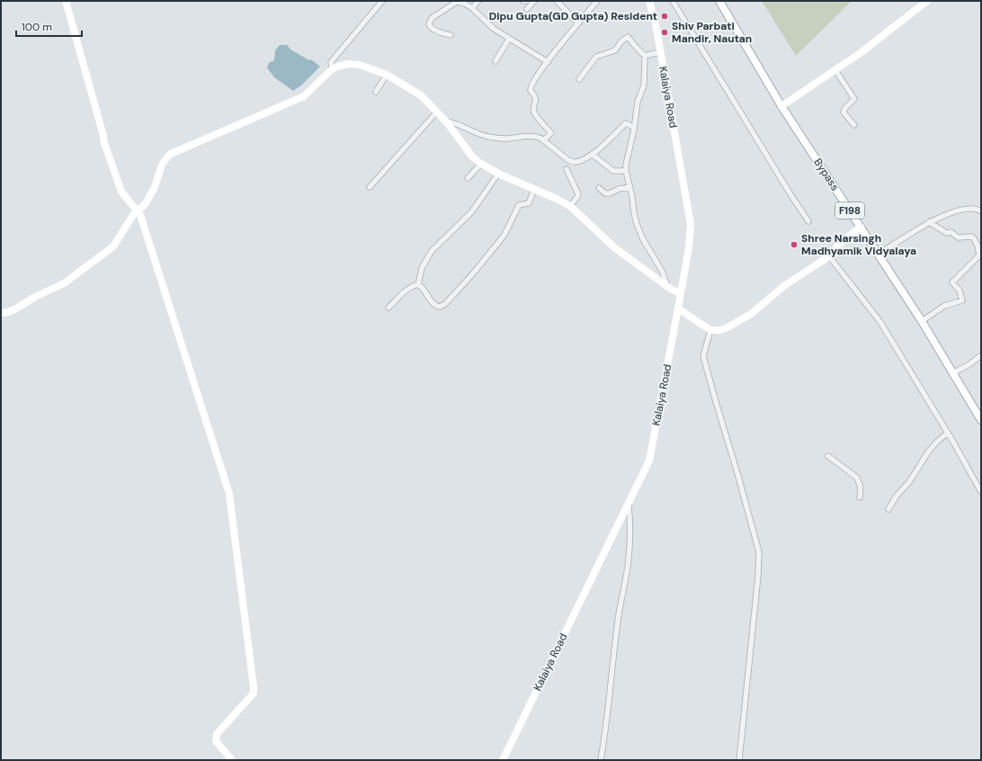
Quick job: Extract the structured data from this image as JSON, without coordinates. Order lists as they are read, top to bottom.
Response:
{
  "streets": {
    "street": ["Kalaiya Road", "Bypass", "F198"]
  },
  "places": ["Dipu Gupta(GD Gupta) Resident", "Shiv Parbati Mandir, Nautan", "Shree Narsingh Madhyamik Vidyalaya"],
  "scale_bar": "100 m"
}
